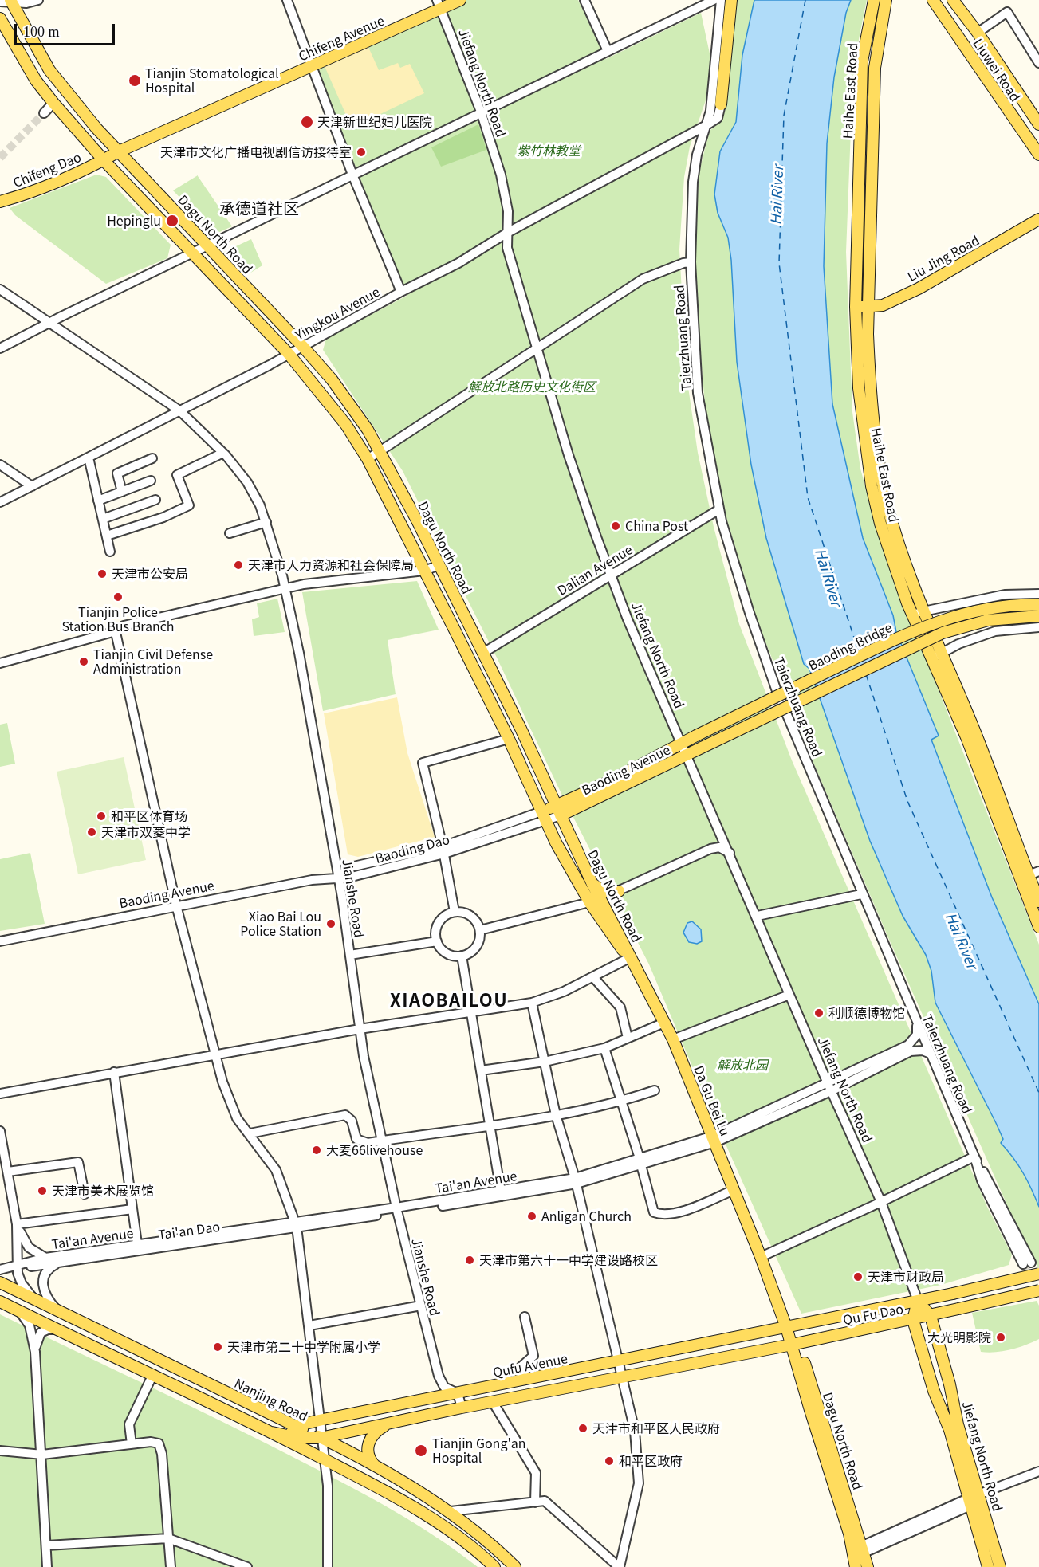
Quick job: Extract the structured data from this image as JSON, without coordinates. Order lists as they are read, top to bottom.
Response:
{
  "streets": {
    "main road": [
      "Chifeng Avenue",
      "Liuwei Road",
      "Jiefang North Road",
      "Haihe East Road",
      "Chifeng Dao",
      "Dagu North Road",
      "Liu Jing Road",
      "Baoding Bridge",
      "Baoding Avenue",
      "Da Gu Bei Lu",
      "Qu Fu Dao",
      "Qufu Avenue",
      "Nanjing Road"
    ],
    "street": [
      "Yingkou Avenue",
      "Taierzhuang Road",
      "Dalian Avenue",
      "Baoding Dao",
      "Jianshe Road",
      "Tai'an Avenue"
    ]
  },
  "crossings": [
    ["Chifeng Avenue", "Jiefang North Road"],
    ["Chifeng Avenue", "Chifeng Dao"],
    ["Chifeng Avenue", "Dagu North Road"],
    ["Jiefang North Road", "Yingkou Avenue"],
    ["Jiefang North Road", "Dalian Avenue"],
    ["Jiefang North Road", "Baoding Bridge"],
    ["Jiefang North Road", "Baoding Avenue"],
    ["Jiefang North Road", "Tai'an Avenue"],
    ["Jiefang North Road", "Qu Fu Dao"],
    ["Haihe East Road", "Liu Jing Road"],
    ["Dagu North Road", "Yingkou Avenue"],
    ["Dagu North Road", "Dalian Avenue"],
    ["Dagu North Road", "Baoding Dao"],
    ["Dagu North Road", "Da Gu Bei Lu"],
    ["Dagu North Road", "Qu Fu Dao"],
    ["Dagu North Road", "Qufu Avenue"],
    ["Yingkou Avenue", "Taierzhuang Road"],
    ["Yingkou Avenue", "Jianshe Road"],
    ["Taierzhuang Road", "Dalian Avenue"],
    ["Taierzhuang Road", "Tai'an Avenue"],
    ["Baoding Bridge", "Baoding Avenue"],
    ["Baoding Avenue", "Baoding Dao"],
    ["Baoding Avenue", "Jianshe Road"],
    ["Baoding Dao", "Jianshe Road"],
    ["Jianshe Road", "Tai'an Avenue"],
    ["Da Gu Bei Lu", "Tai'an Avenue"],
    ["Qu Fu Dao", "Qufu Avenue"],
    ["Qufu Avenue", "Nanjing Road"]
  ],
  "districts": ["承德道社区", "XIAOBAILOU"],
  "water": ["Hai River"],
  "parks": ["紫竹林教堂", "解放北路历史文化街区", "解放北园"],
  "places": [
    "Tianjin Stomatological Hospital",
    "天津新世纪妇儿医院",
    "天津市文化广播电视剧信访接待室",
    "Hepinglu",
    "China Post",
    "天津市人力资源和社会保障局",
    "天津市公安局",
    "Tianjin Police Station Bus Branch",
    "Tianjin Civil Defense Administration",
    "和平区体育场",
    "天津市双菱中学",
    "Xiao Bai Lou Police Station",
    "利顺德博物馆",
    "大麦66livehouse",
    "天津市美术展览馆",
    "Anligan Church",
    "天津市第六十一中学建设路校区",
    "天津市财政局",
    "大光明影院",
    "天津市第二十中学附属小学",
    "天津市和平区人民政府",
    "Tianjin Gong'an Hospital",
    "和平区政府"
  ],
  "scale_bar": "100 m"
}
